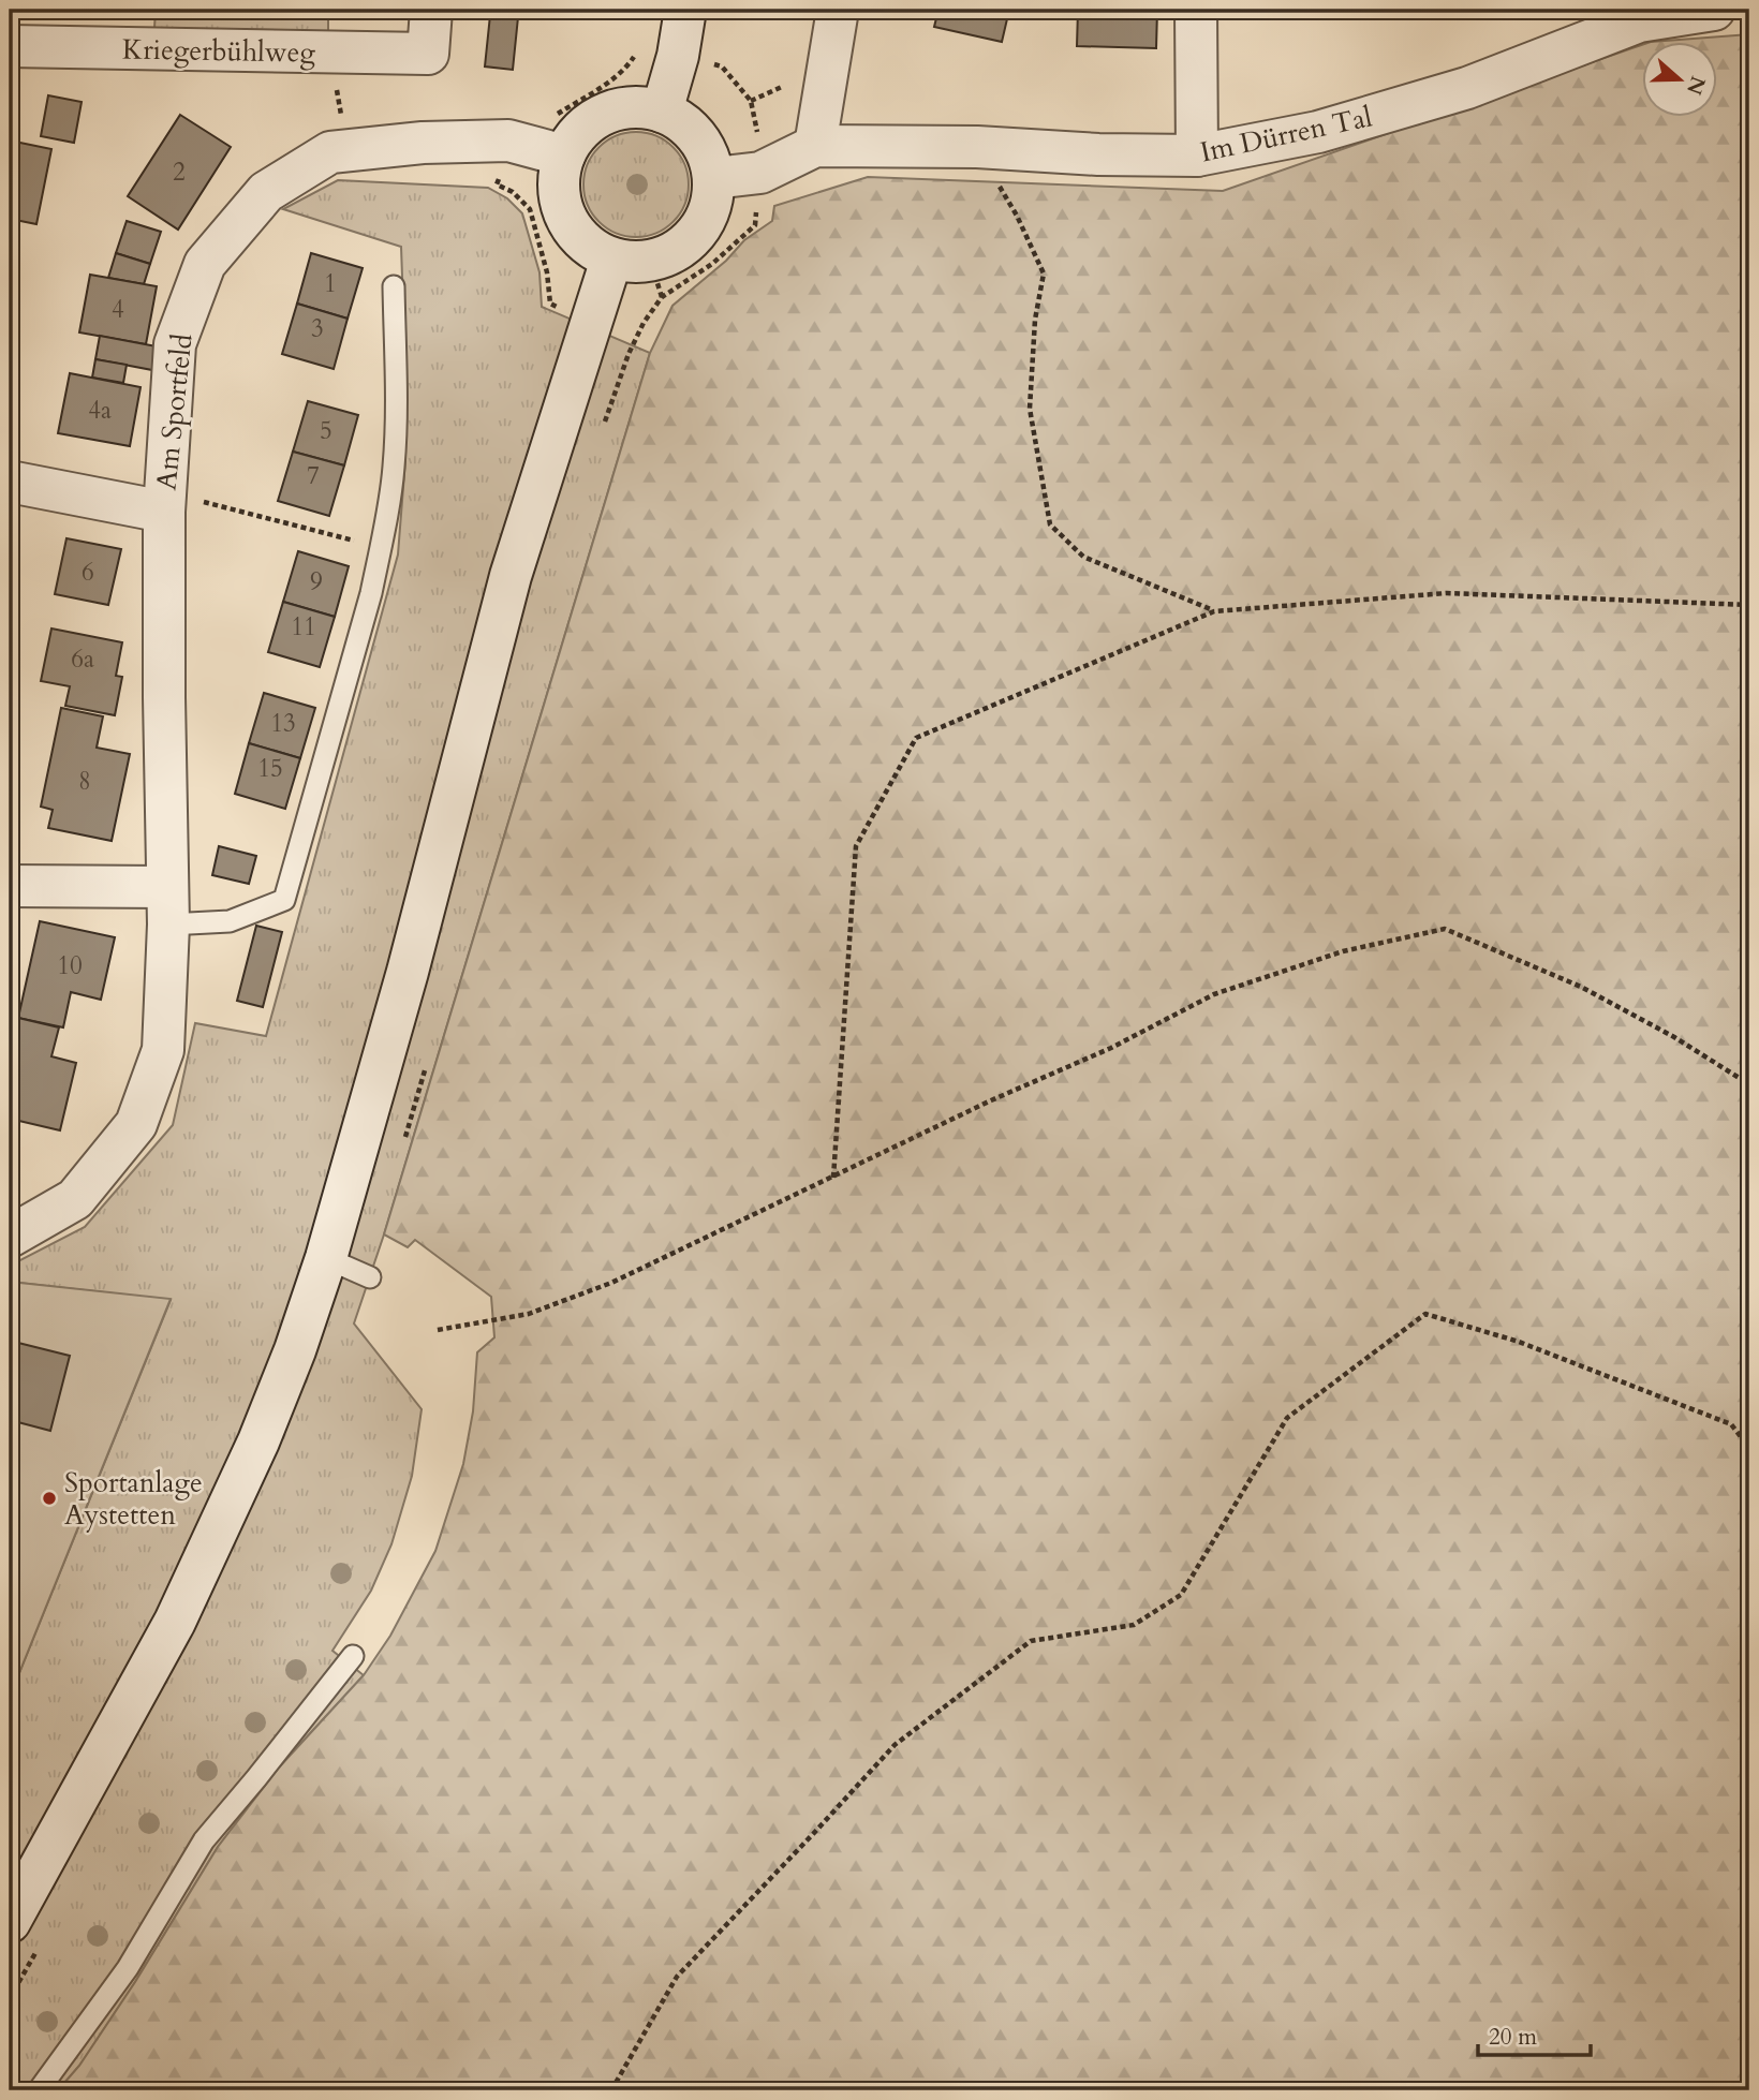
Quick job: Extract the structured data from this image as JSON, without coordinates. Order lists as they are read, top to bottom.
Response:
{
  "streets": {
    "street": ["Kriegerbühlweg", "Im Dürren Tal", "Am Sportfeld"]
  },
  "crossings": [
    ["Im Dürren Tal", "Am Sportfeld"]
  ],
  "places": ["Sportanlage Aystetten"],
  "house_numbers": [
    "2",
    "1",
    "4",
    "3",
    "4a",
    "5",
    "7",
    "6",
    "9",
    "11",
    "6a",
    "13",
    "15",
    "8",
    "10"
  ],
  "scale_bar": "20 m",
  "north": "right"
}
